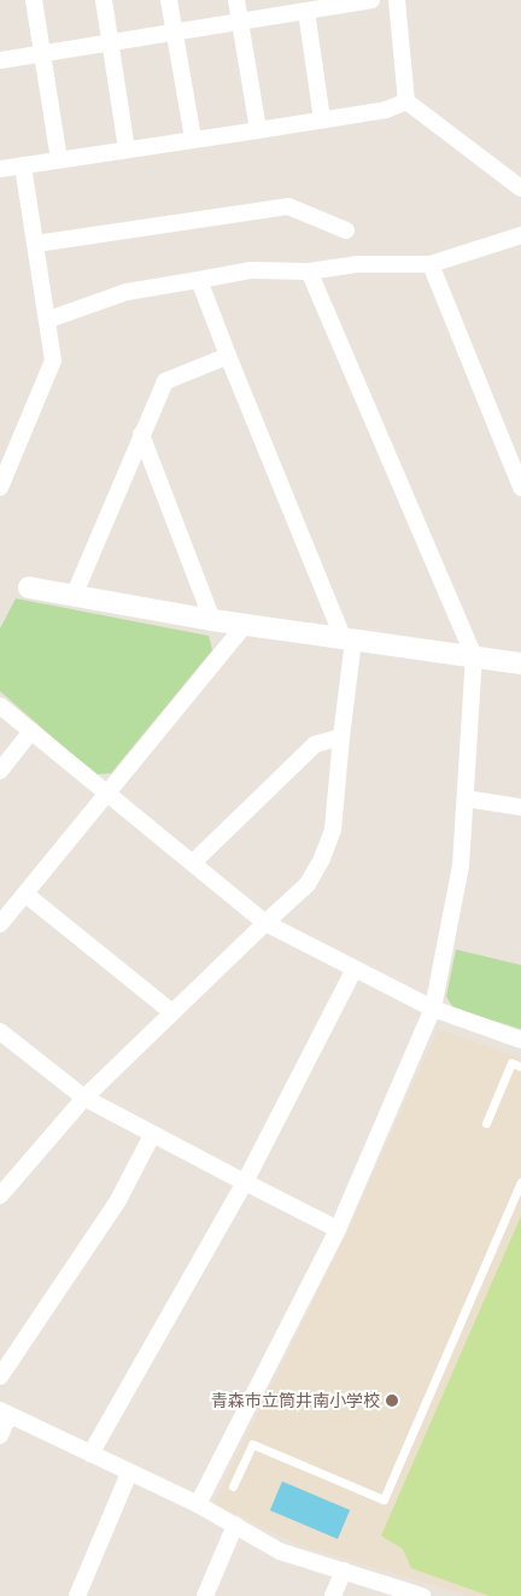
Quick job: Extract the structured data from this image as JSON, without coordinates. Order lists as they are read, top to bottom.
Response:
{
  "places": ["青森市立筒井南小学校"]
}
